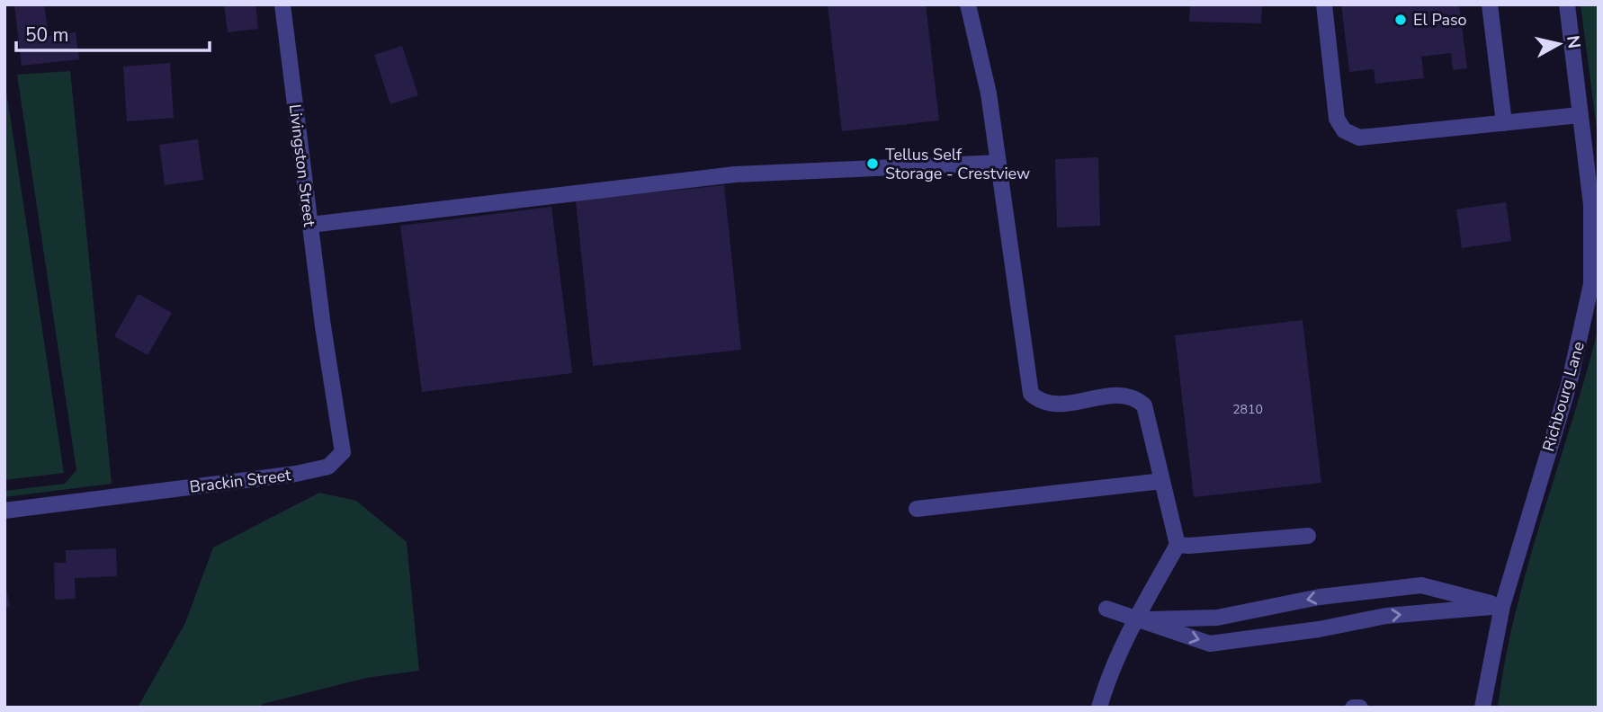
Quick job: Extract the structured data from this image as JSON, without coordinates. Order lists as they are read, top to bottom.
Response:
{
  "streets": {
    "street": ["Livingston Street", "Richbourg Lane", "Brackin Street"]
  },
  "crossings": [
    ["Livingston Street", "Brackin Street"]
  ],
  "places": ["El Paso", "Tellus Self Storage - Crestview"],
  "house_numbers": ["2810"],
  "scale_bar": "50 m",
  "north": "right"
}
